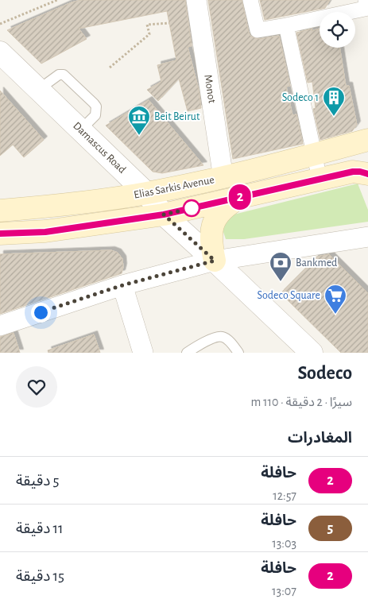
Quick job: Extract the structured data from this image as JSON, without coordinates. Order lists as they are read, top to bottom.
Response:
{
  "streets": {
    "main road": ["Elias Sarkis Avenue"],
    "street": ["Monot", "Damascus Road"]
  },
  "crossings": [
    ["Monot", "Elias Sarkis Avenue"],
    ["Damascus Road", "Elias Sarkis Avenue"]
  ],
  "places": {
    "building": ["Sodeco 1"],
    "museum": ["Beit Beirut"],
    "bank": ["Bankmed"],
    "supermarket": ["Sodeco Square"]
  },
  "lines": ["bus line 2"],
  "page": {
    "on_map": "2",
    "heading": [
      ["Sodeco", "سيرًا · 2 دقيقة · 110 m"],
      "المغادرات"
    ],
    "list": [
      {
        "mark": "2",
        "name": "حافلة",
        "note": "12:57",
        "value": "5 دقيقة"
      },
      {
        "mark": "5",
        "name": "حافلة",
        "note": "13:03",
        "value": "11 دقيقة"
      },
      {
        "mark": "2",
        "name": "حافلة",
        "note": "13:07",
        "value": "15 دقيقة"
      }
    ]
  }
}
